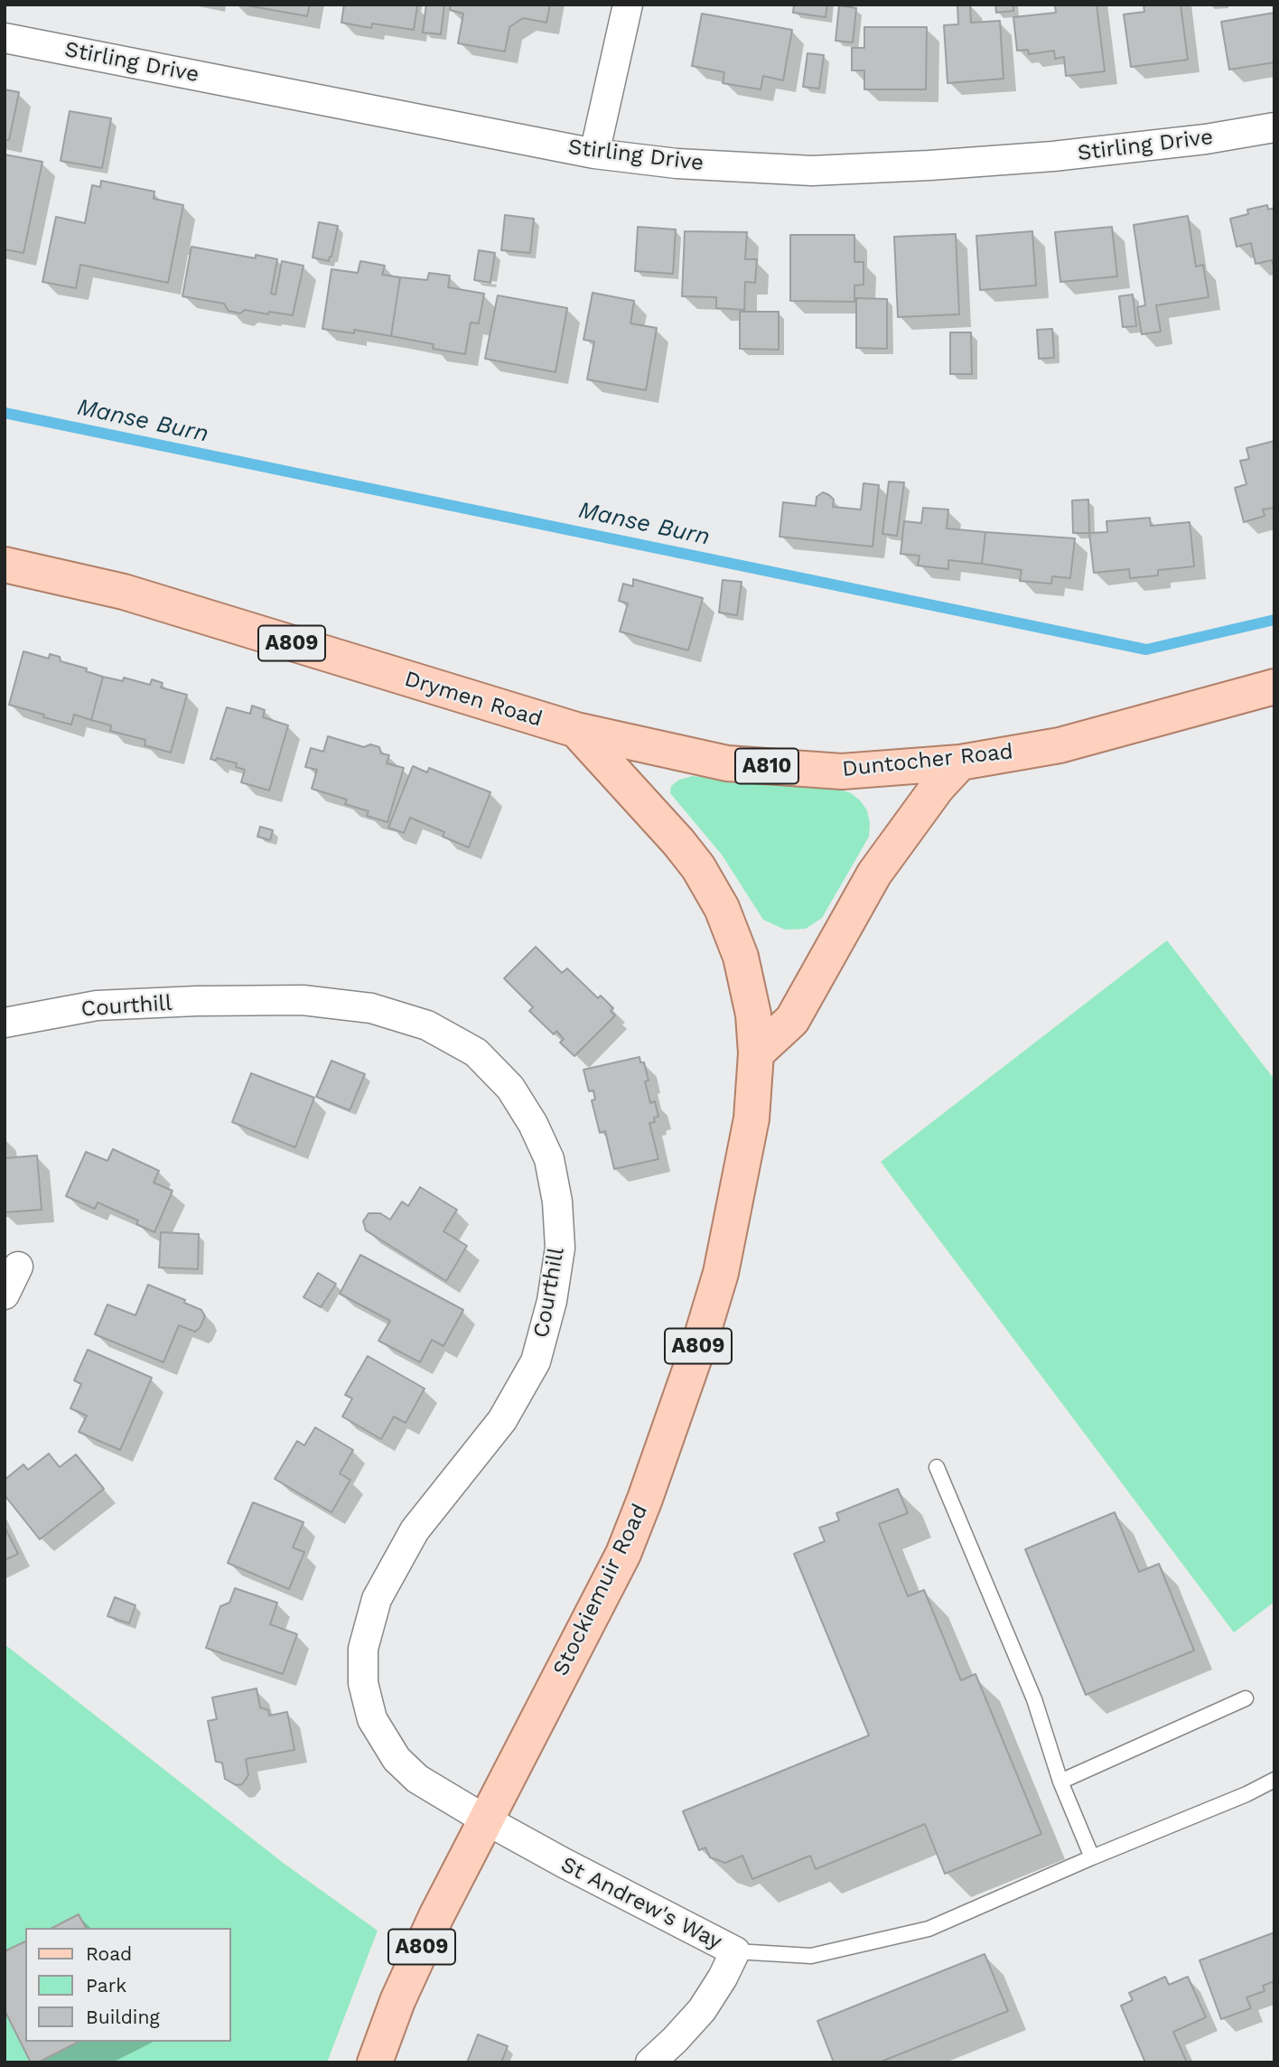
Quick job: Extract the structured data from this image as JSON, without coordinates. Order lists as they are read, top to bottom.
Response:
{
  "streets": {
    "main road": [
      "A809",
      "Drymen Road",
      "Duntocher Road",
      "A810",
      "Stockiemuir Road"
    ],
    "street": ["Stirling Drive", "Courthill", "St Andrew's Way"]
  },
  "crossings": [
    ["A809", "Drymen Road"],
    ["A809", "Duntocher Road"],
    ["A809", "Stockiemuir Road"],
    ["Drymen Road", "Duntocher Road"],
    ["Courthill", "Stockiemuir Road"],
    ["Courthill", "St Andrew's Way"],
    ["Stockiemuir Road", "St Andrew's Way"]
  ],
  "water": ["Manse Burn"],
  "legend": ["Road", "Park", "Building"]
}
